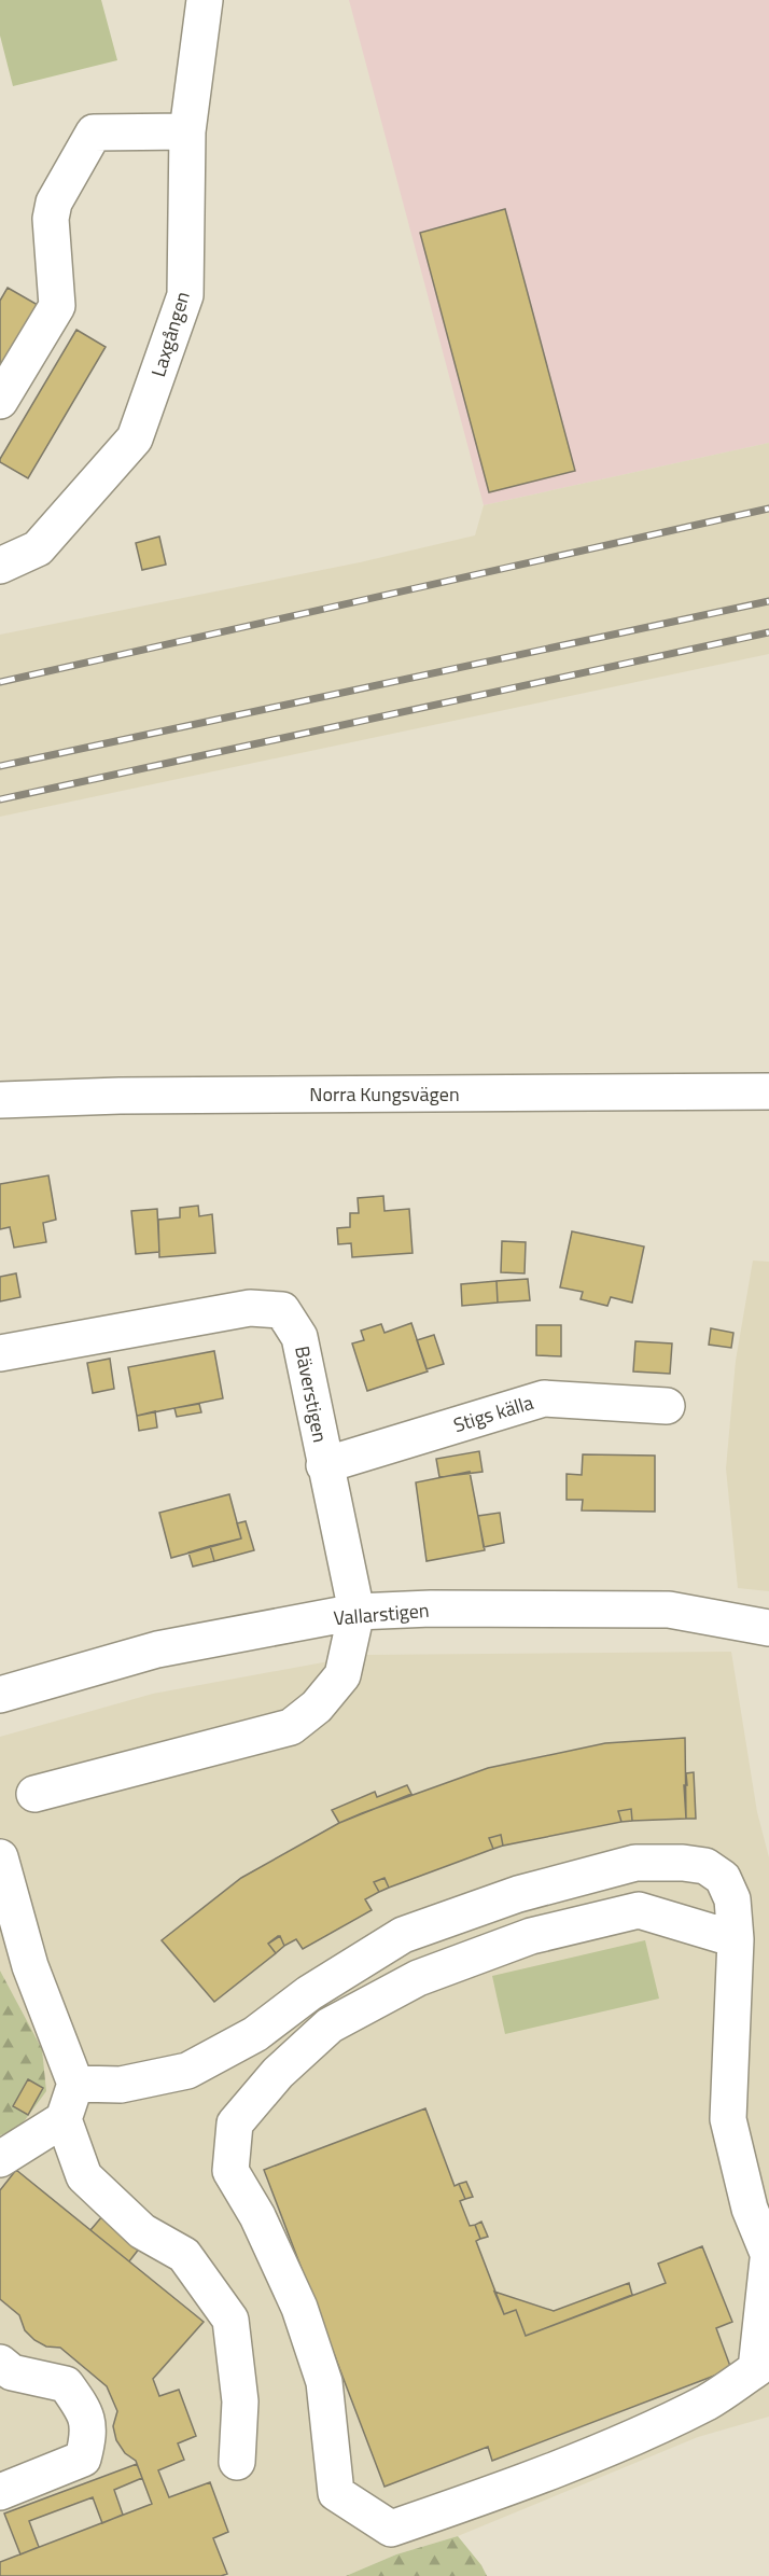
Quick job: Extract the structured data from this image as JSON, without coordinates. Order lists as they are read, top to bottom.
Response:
{
  "streets": {
    "street": [
      "Laxgången",
      "Norra Kungsvägen",
      "Bäverstigen",
      "Stigs källa",
      "Vallarstigen"
    ]
  },
  "crossings": [
    ["Bäverstigen", "Stigs källa"],
    ["Bäverstigen", "Vallarstigen"]
  ]
}
